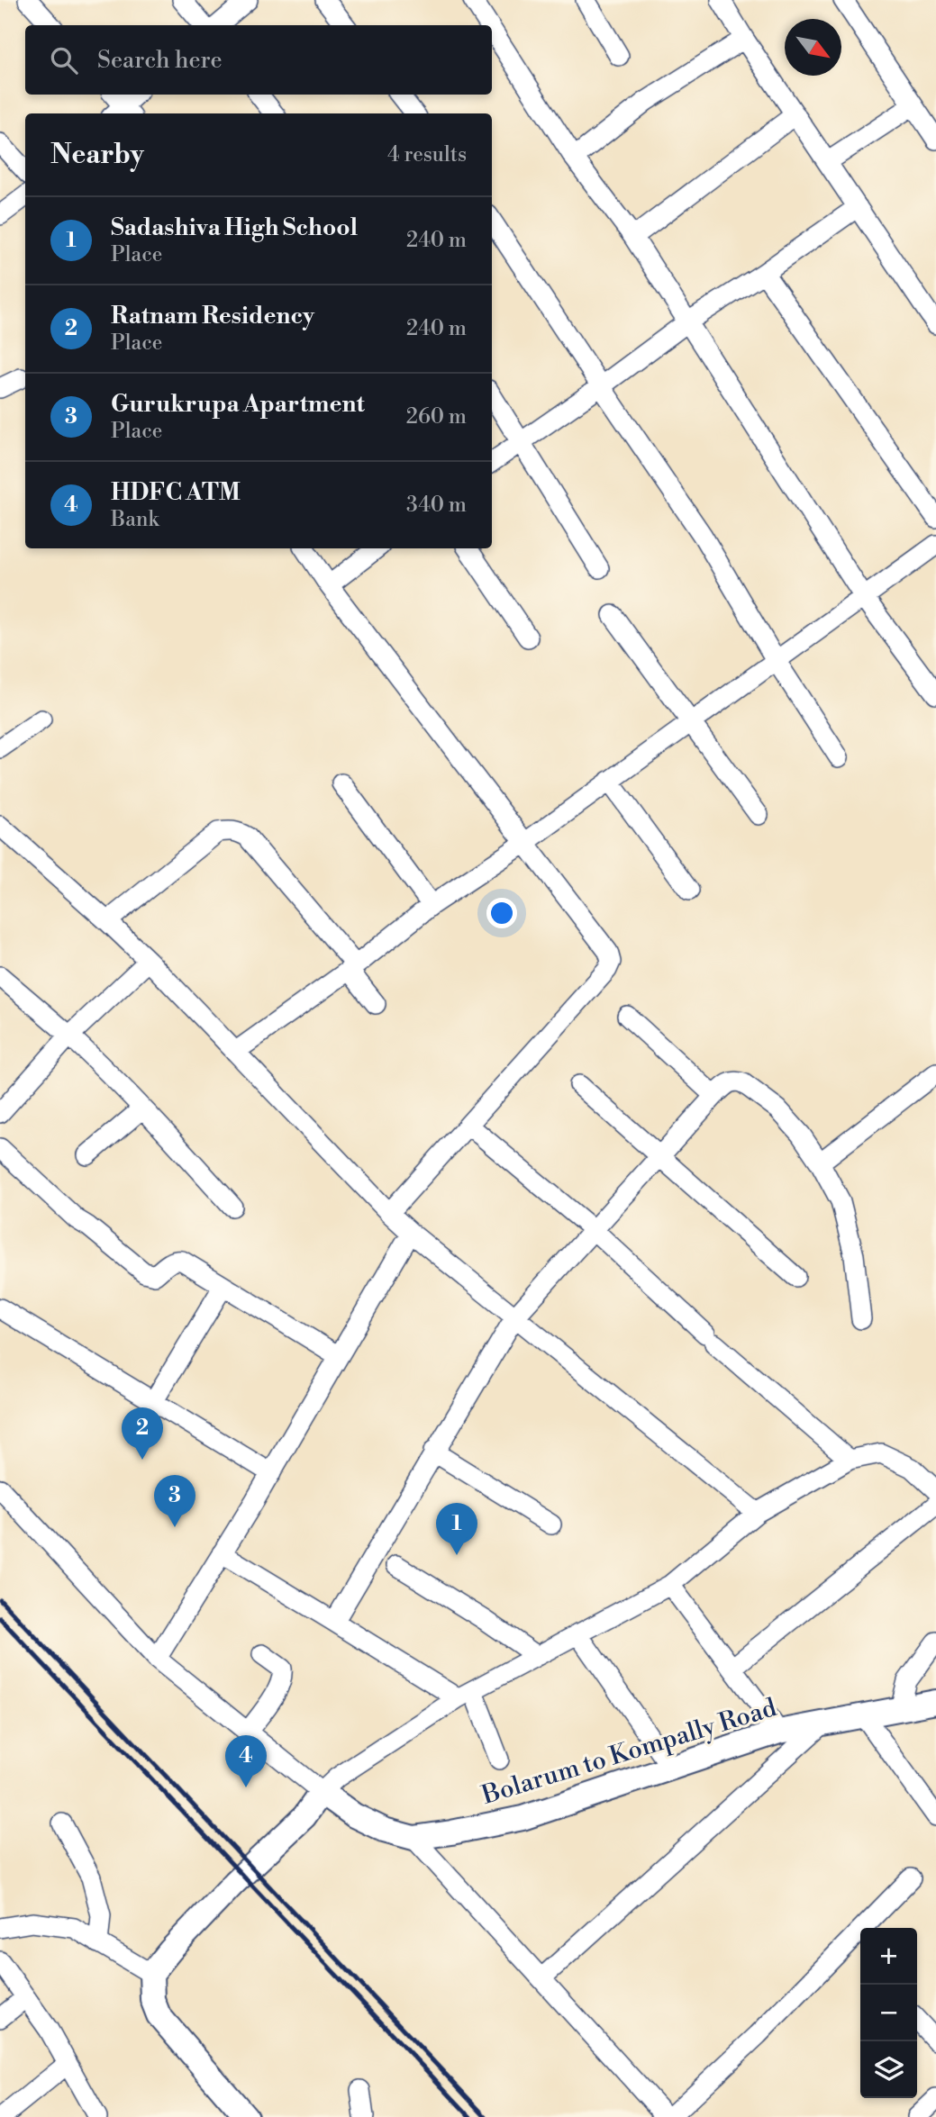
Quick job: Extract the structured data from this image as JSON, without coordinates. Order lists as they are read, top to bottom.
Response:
{
  "streets": {
    "main road": ["Bolarum to Kompally Road"]
  },
  "north": "bottom right",
  "page": {
    "search": "Search here",
    "heading": ["Nearby", "4 results"],
    "list": [
      {
        "mark": "1",
        "name": "Sadashiva High School",
        "note": "Place",
        "value": "240 m"
      },
      {
        "mark": "2",
        "name": "Ratnam Residency",
        "note": "Place",
        "value": "240 m"
      },
      {
        "mark": "3",
        "name": "Gurukrupa Apartment",
        "note": "Place",
        "value": "260 m"
      },
      {
        "mark": "4",
        "name": "HDFC ATM",
        "note": "Bank",
        "value": "340 m"
      }
    ],
    "pins": [
      "2",
      "3",
      "1",
      "4"
    ],
    "map_buttons": ["+", "−"]
  }
}
